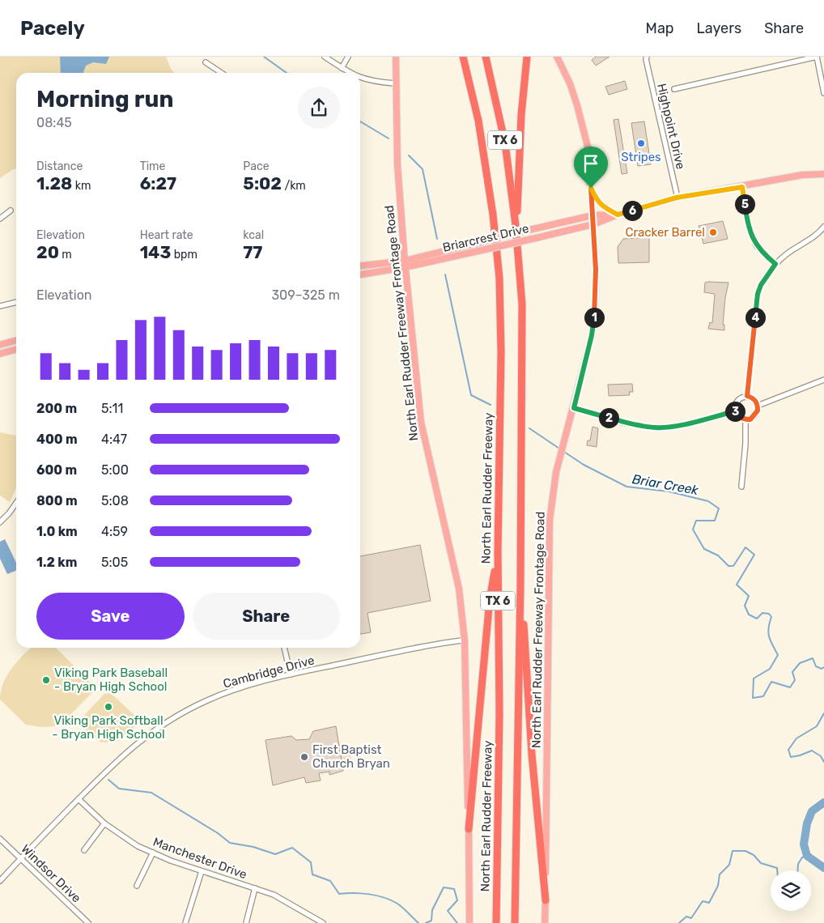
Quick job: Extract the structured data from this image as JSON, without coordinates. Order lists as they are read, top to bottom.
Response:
{
  "streets": {
    "highway": ["TX 6", "North Earl Rudder Freeway"],
    "main road": ["Briarcrest Drive", "North Earl Rudder Freeway Frontage Road"],
    "street": [
      "Highpoint Drive",
      "Cambridge Drive",
      "Manchester Drive",
      "Windsor Drive"
    ]
  },
  "crossings": [
    ["Highpoint Drive", "Briarcrest Drive"],
    ["Briarcrest Drive", "North Earl Rudder Freeway Frontage Road"],
    ["North Earl Rudder Freeway Frontage Road", "Cambridge Drive"],
    ["Cambridge Drive", "Manchester Drive"],
    ["Cambridge Drive", "Windsor Drive"]
  ],
  "water": ["Briar Creek"],
  "places": [
    "Stripes",
    "Cracker Barrel",
    "Viking Park Baseball - Bryan High School",
    "Viking Park Softball - Bryan High School",
    "First Baptist Church Bryan"
  ],
  "page": {
    "header": "Pacely",
    "nav": ["Map", "Layers", "Share"],
    "heading": ["Morning run", "08:45"],
    "stats": [
      ["Distance", "1.28 km"],
      ["Time", "6:27"],
      ["Pace", "5:02 /km"],
      ["Elevation", "20 m"],
      ["Heart rate", "143 bpm"],
      ["kcal", "77"]
    ],
    "pins": [
      "5",
      "6",
      "1",
      "4",
      "3",
      "2"
    ],
    "chart": ["Elevation", "309–325 m"],
    "list": [
      {
        "name": "200 m",
        "note": "5:11"
      },
      {
        "name": "400 m",
        "note": "4:47"
      },
      {
        "name": "600 m",
        "note": "5:00"
      },
      {
        "name": "800 m",
        "note": "5:08"
      },
      {
        "name": "1.0 km",
        "note": "4:59"
      },
      {
        "name": "1.2 km",
        "note": "5:05"
      }
    ],
    "buttons": ["Save", "Share"]
  }
}
